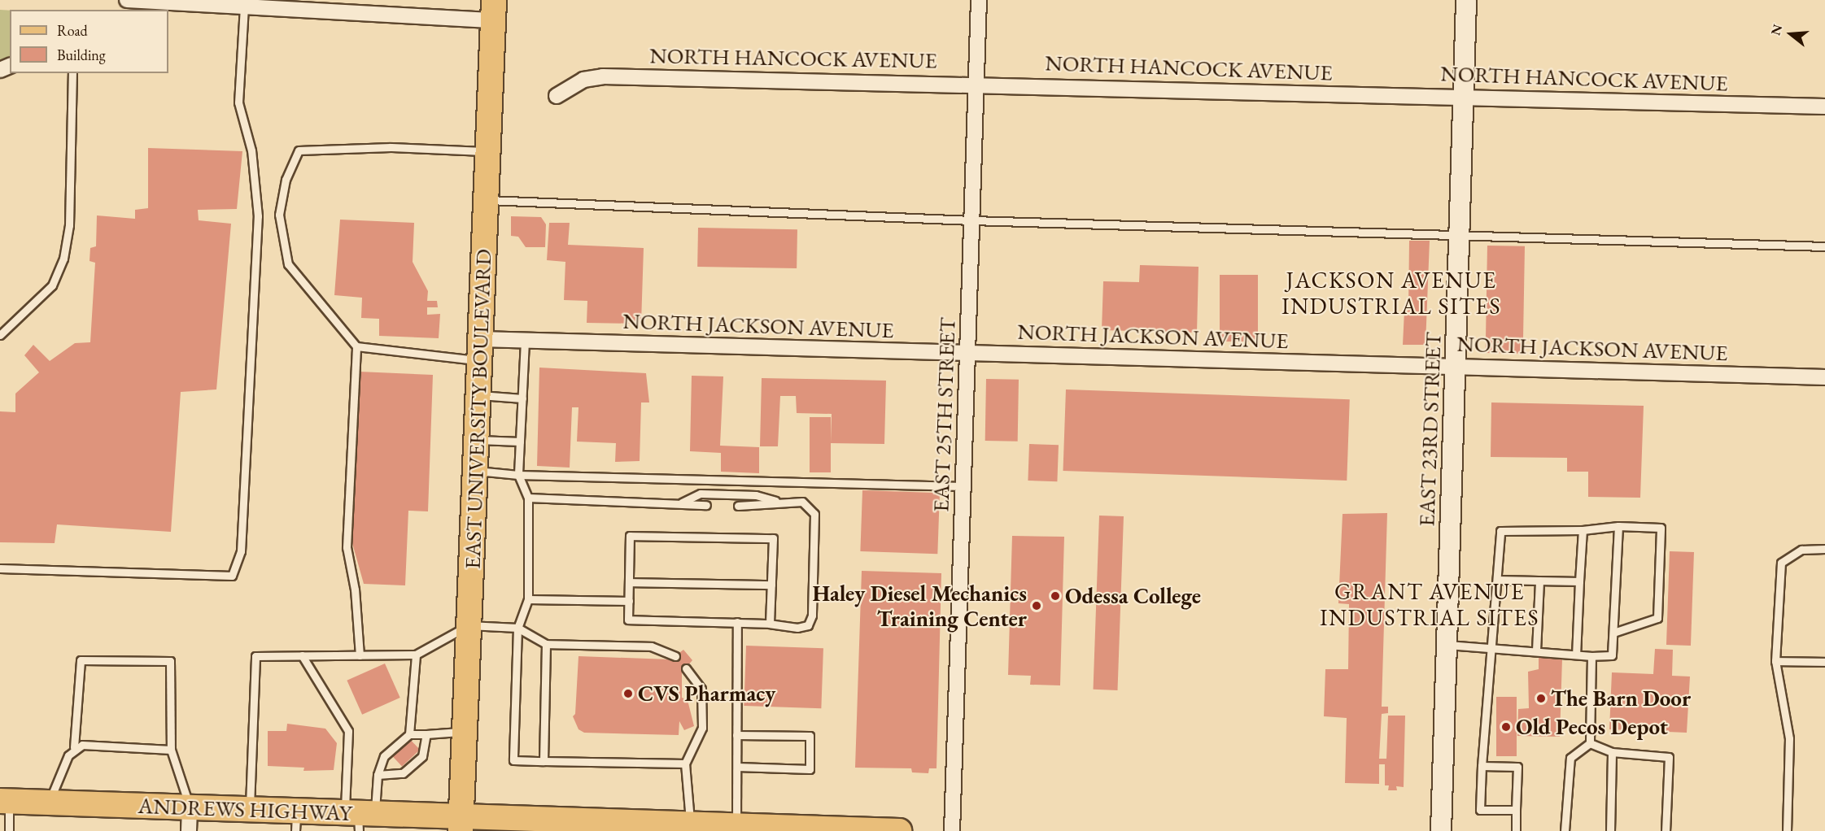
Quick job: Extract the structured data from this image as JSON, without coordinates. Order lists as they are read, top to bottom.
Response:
{
  "streets": {
    "main road": ["EAST UNIVERSITY BOULEVARD", "ANDREWS HIGHWAY"],
    "street": [
      "NORTH HANCOCK AVENUE",
      "NORTH JACKSON AVENUE",
      "EAST 25TH STREET",
      "EAST 23RD STREET"
    ]
  },
  "crossings": [
    ["NORTH HANCOCK AVENUE", "EAST 25TH STREET"],
    ["NORTH HANCOCK AVENUE", "EAST 23RD STREET"],
    ["NORTH JACKSON AVENUE", "EAST UNIVERSITY BOULEVARD"],
    ["NORTH JACKSON AVENUE", "EAST 25TH STREET"],
    ["NORTH JACKSON AVENUE", "EAST 23RD STREET"],
    ["EAST UNIVERSITY BOULEVARD", "ANDREWS HIGHWAY"]
  ],
  "districts": ["JACKSON AVENUE INDUSTRIAL SITES", "GRANT AVENUE INDUSTRIAL SITES"],
  "places": [
    "Odessa College",
    "Haley Diesel Mechanics Training Center",
    "CVS Pharmacy",
    "The Barn Door",
    "Old Pecos Depot"
  ],
  "legend": ["Road", "Building"],
  "north": "left"
}
